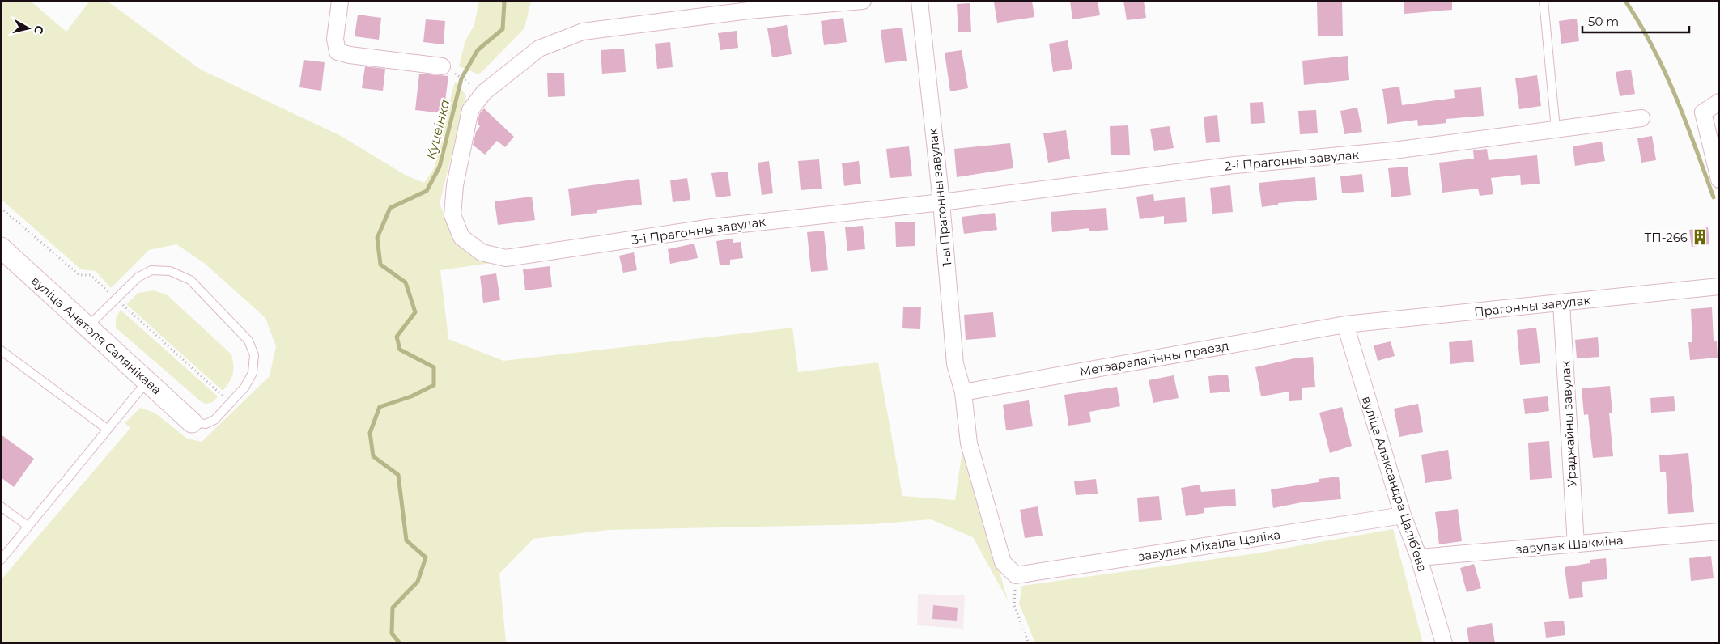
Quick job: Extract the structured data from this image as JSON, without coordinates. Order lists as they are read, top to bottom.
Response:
{
  "streets": {
    "street": [
      "2-і Прагонны завулак",
      "1-ы Прагонны завулак",
      "3-і Прагонны завулак",
      "Прагонны завулак",
      "вуліца Анатоля Салянікава",
      "Метэаралагічны праезд",
      "Ураджайны завулак",
      "вуліца Аляксандра Цалібʼева",
      "завулак Шакміна",
      "завулак Міхаіла Цэліка"
    ]
  },
  "crossings": [
    ["2-і Прагонны завулак", "1-ы Прагонны завулак"],
    ["2-і Прагонны завулак", "3-і Прагонны завулак"],
    ["1-ы Прагонны завулак", "3-і Прагонны завулак"],
    ["1-ы Прагонны завулак", "Метэаралагічны праезд"],
    ["1-ы Прагонны завулак", "завулак Міхаіла Цэліка"],
    ["Прагонны завулак", "Метэаралагічны праезд"],
    ["Прагонны завулак", "Ураджайны завулак"],
    ["Прагонны завулак", "вуліца Аляксандра Цалібʼева"],
    ["Метэаралагічны праезд", "вуліца Аляксандра Цалібʼева"],
    ["Ураджайны завулак", "завулак Шакміна"],
    ["вуліца Аляксандра Цалібʼева", "завулак Шакміна"],
    ["вуліца Аляксандра Цалібʼева", "завулак Міхаіла Цэліка"]
  ],
  "water": ["Куцеінка"],
  "places": {
    "building": ["ТП-266"]
  },
  "scale_bar": "50 m",
  "north": "right"
}
